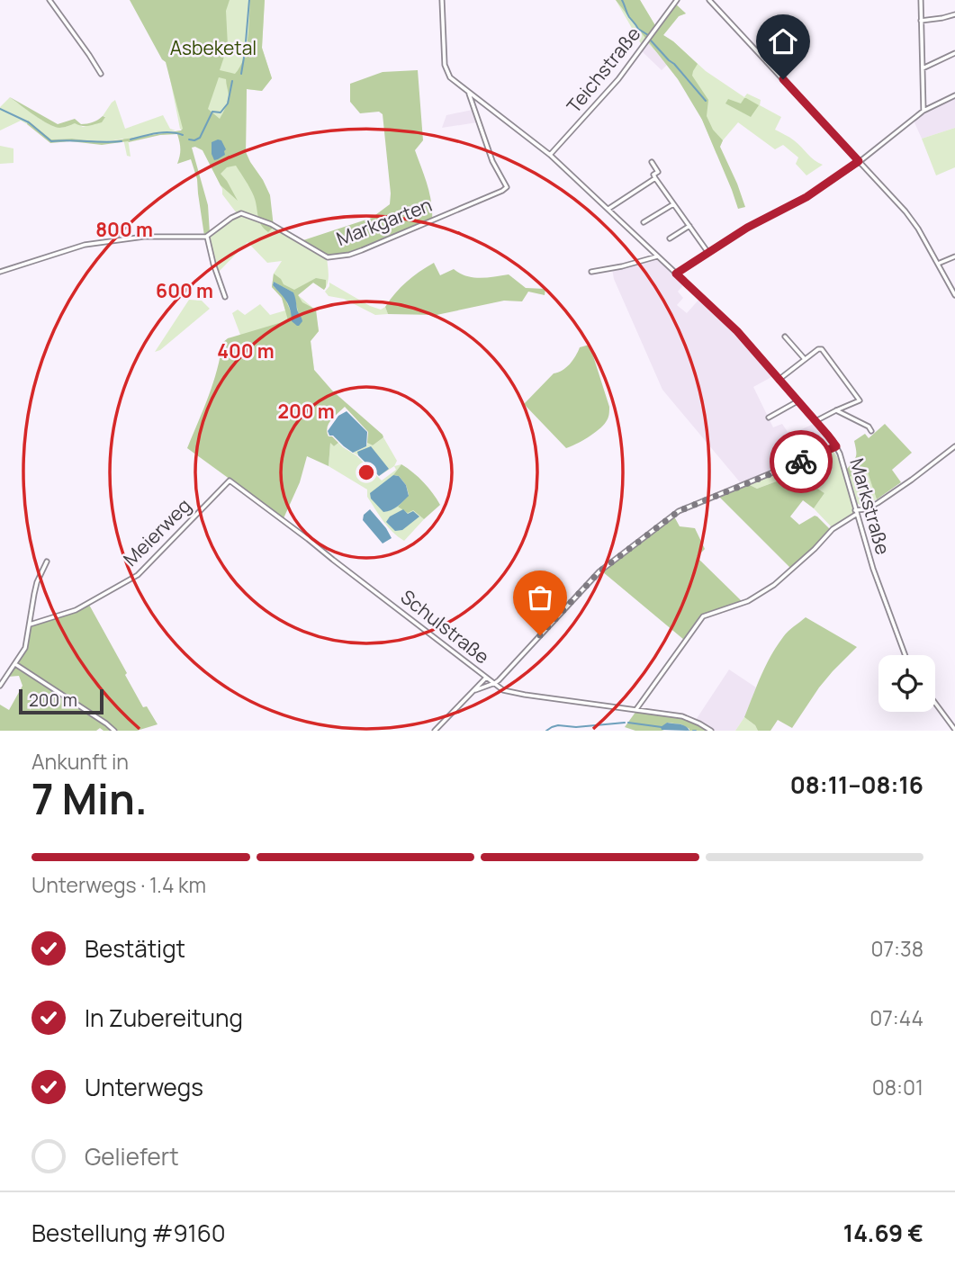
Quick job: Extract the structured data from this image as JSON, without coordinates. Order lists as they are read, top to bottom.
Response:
{
  "streets": {
    "street": [
      "Teichstraße",
      "Markgarten",
      "Markstraße",
      "Meierweg",
      "Schulstraße"
    ]
  },
  "crossings": [
    ["Teichstraße", "Markstraße"],
    ["Markgarten", "Markstraße"],
    ["Meierweg", "Schulstraße"]
  ],
  "parks": ["Asbeketal"],
  "scale_bar": "200 m",
  "page": {
    "scale": "200 m",
    "heading": ["7 Min.", "Ankunft in", "08:11–08:16"],
    "panel": ["Bestellung #9160", "14.69 €"],
    "bar": "Unterwegs · 1.4 km",
    "list": [
      ["Bestätigt", "07:38"],
      ["In Zubereitung", "07:44"],
      ["Unterwegs", "08:01"],
      "Geliefert"
    ]
  },
  "rings": [
    "800 m",
    "600 m",
    "400 m",
    "200 m"
  ]
}
